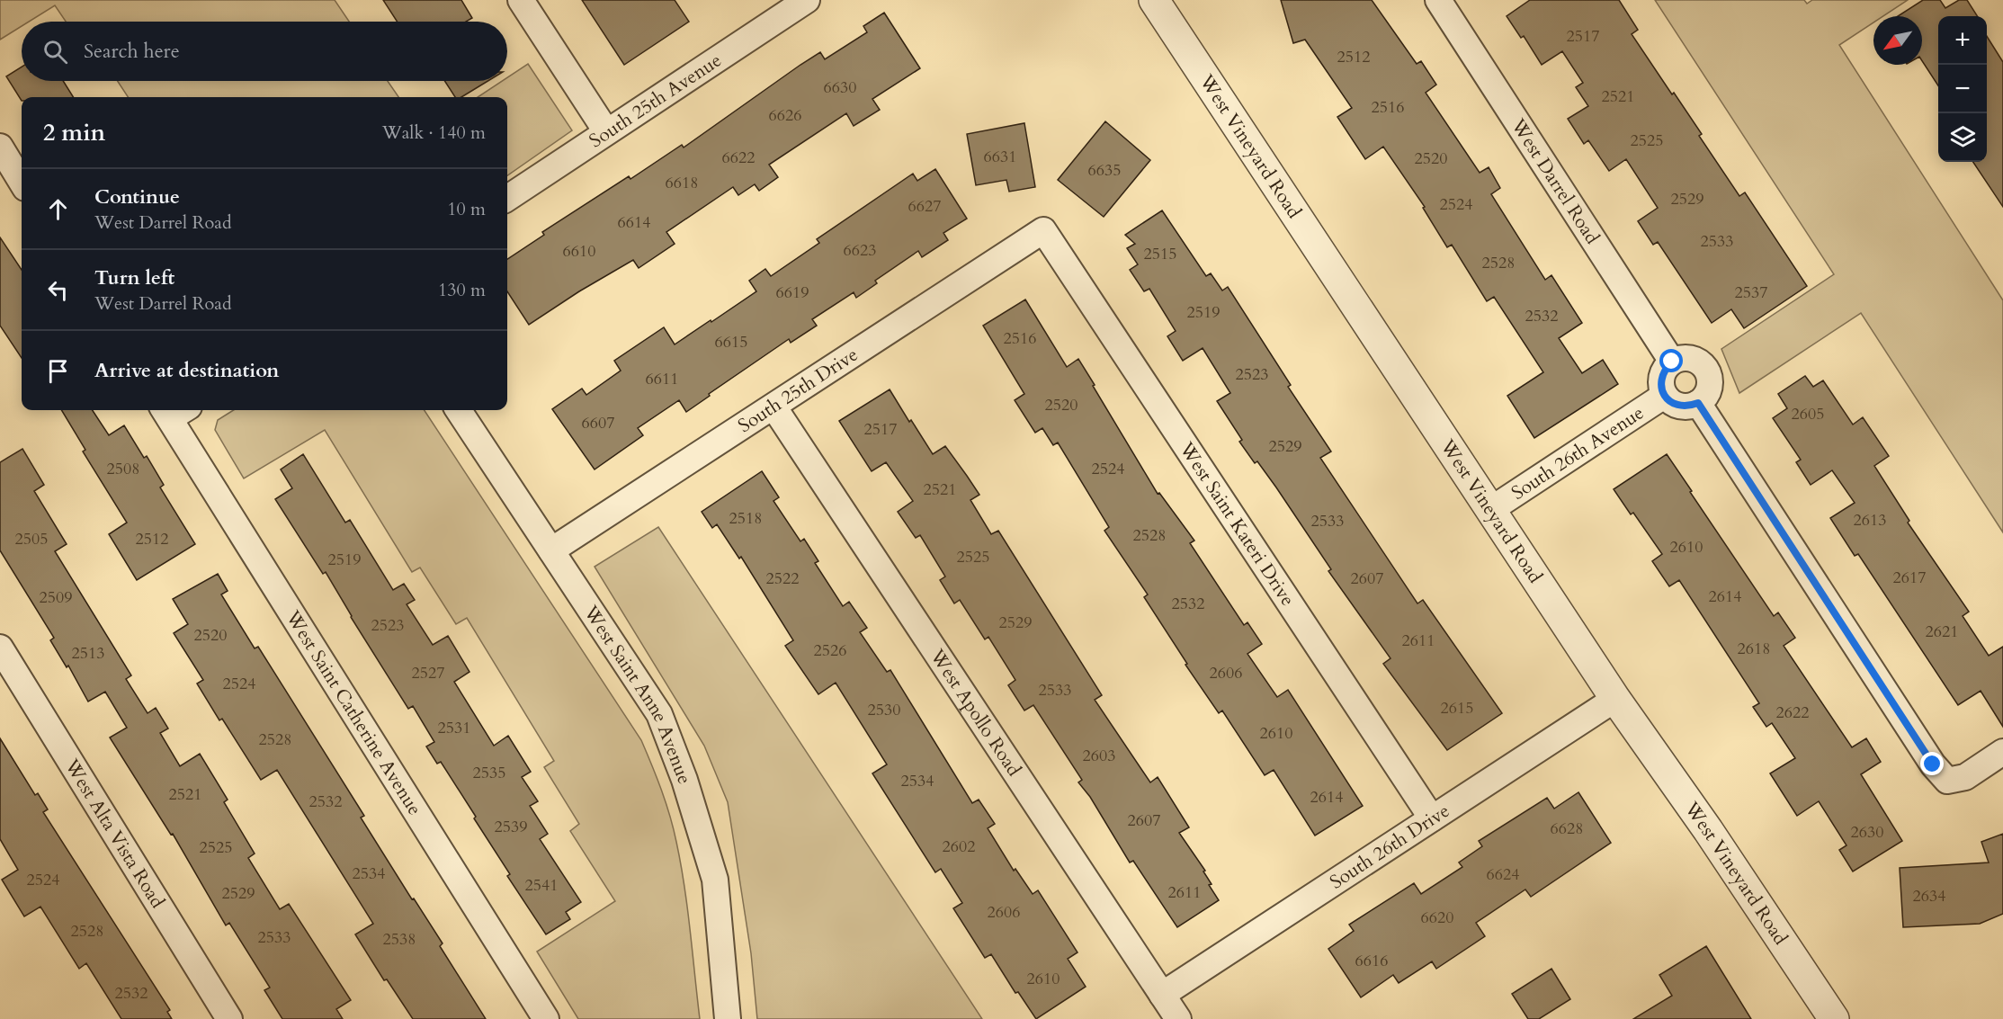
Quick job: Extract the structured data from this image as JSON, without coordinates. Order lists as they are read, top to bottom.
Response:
{
  "streets": {
    "street": [
      "South 25th Avenue",
      "West Vineyard Road",
      "West Darrel Road",
      "South 25th Drive",
      "South 26th Avenue",
      "West Saint Kateri Drive",
      "West Saint Anne Avenue",
      "West Saint Catherine Avenue",
      "West Apollo Road",
      "West Alta Vista Road",
      "South 26th Drive"
    ]
  },
  "crossings": [
    ["West Vineyard Road", "South 26th Avenue"],
    ["West Vineyard Road", "South 26th Drive"],
    ["West Darrel Road", "South 26th Avenue"],
    ["South 25th Drive", "West Saint Kateri Drive"],
    ["South 25th Drive", "West Saint Anne Avenue"],
    ["South 25th Drive", "West Apollo Road"],
    ["West Saint Kateri Drive", "South 26th Drive"],
    ["West Apollo Road", "South 26th Drive"]
  ],
  "house_numbers": [
    "2517",
    "2512",
    "6630",
    "2521",
    "2516",
    "6626",
    "2525",
    "6631",
    "6622",
    "2520",
    "6635",
    "6618",
    "2529",
    "2524",
    "6627",
    "6614",
    "2533",
    "6623",
    "6610",
    "2515",
    "2528",
    "6619",
    "2537",
    "2519",
    "2532",
    "2516",
    "6615",
    "2523",
    "6611",
    "2520",
    "2605",
    "6607",
    "2517",
    "2529",
    "2508",
    "2524",
    "2521",
    "2518",
    "2613",
    "2533",
    "2528",
    "2505",
    "2512",
    "2610",
    "2525",
    "2519",
    "2617",
    "2522",
    "2607",
    "2614",
    "2509",
    "2532",
    "2529",
    "2523",
    "2621",
    "2520",
    "2611",
    "2618",
    "2526",
    "2513",
    "2527",
    "2606",
    "2524",
    "2533",
    "2615",
    "2530",
    "2622",
    "2531",
    "2610",
    "2528",
    "2603",
    "2535",
    "2534",
    "2521",
    "2614",
    "2532",
    "2607",
    "2539",
    "6628",
    "2630",
    "2602",
    "2525",
    "2534",
    "6624",
    "2524",
    "2541",
    "2611",
    "2529",
    "2634",
    "2606",
    "6620",
    "2528",
    "2533",
    "2538",
    "6616",
    "2610",
    "2532"
  ],
  "north": "bottom left",
  "page": {
    "map_buttons": ["+", "−"],
    "search": "Search here",
    "heading": ["2 min", "Walk · 140 m"],
    "list": [
      ["Continue", "West Darrel Road", "10 m"],
      ["Turn left", "West Darrel Road", "130 m"],
      "Arrive at destination"
    ]
  }
}
